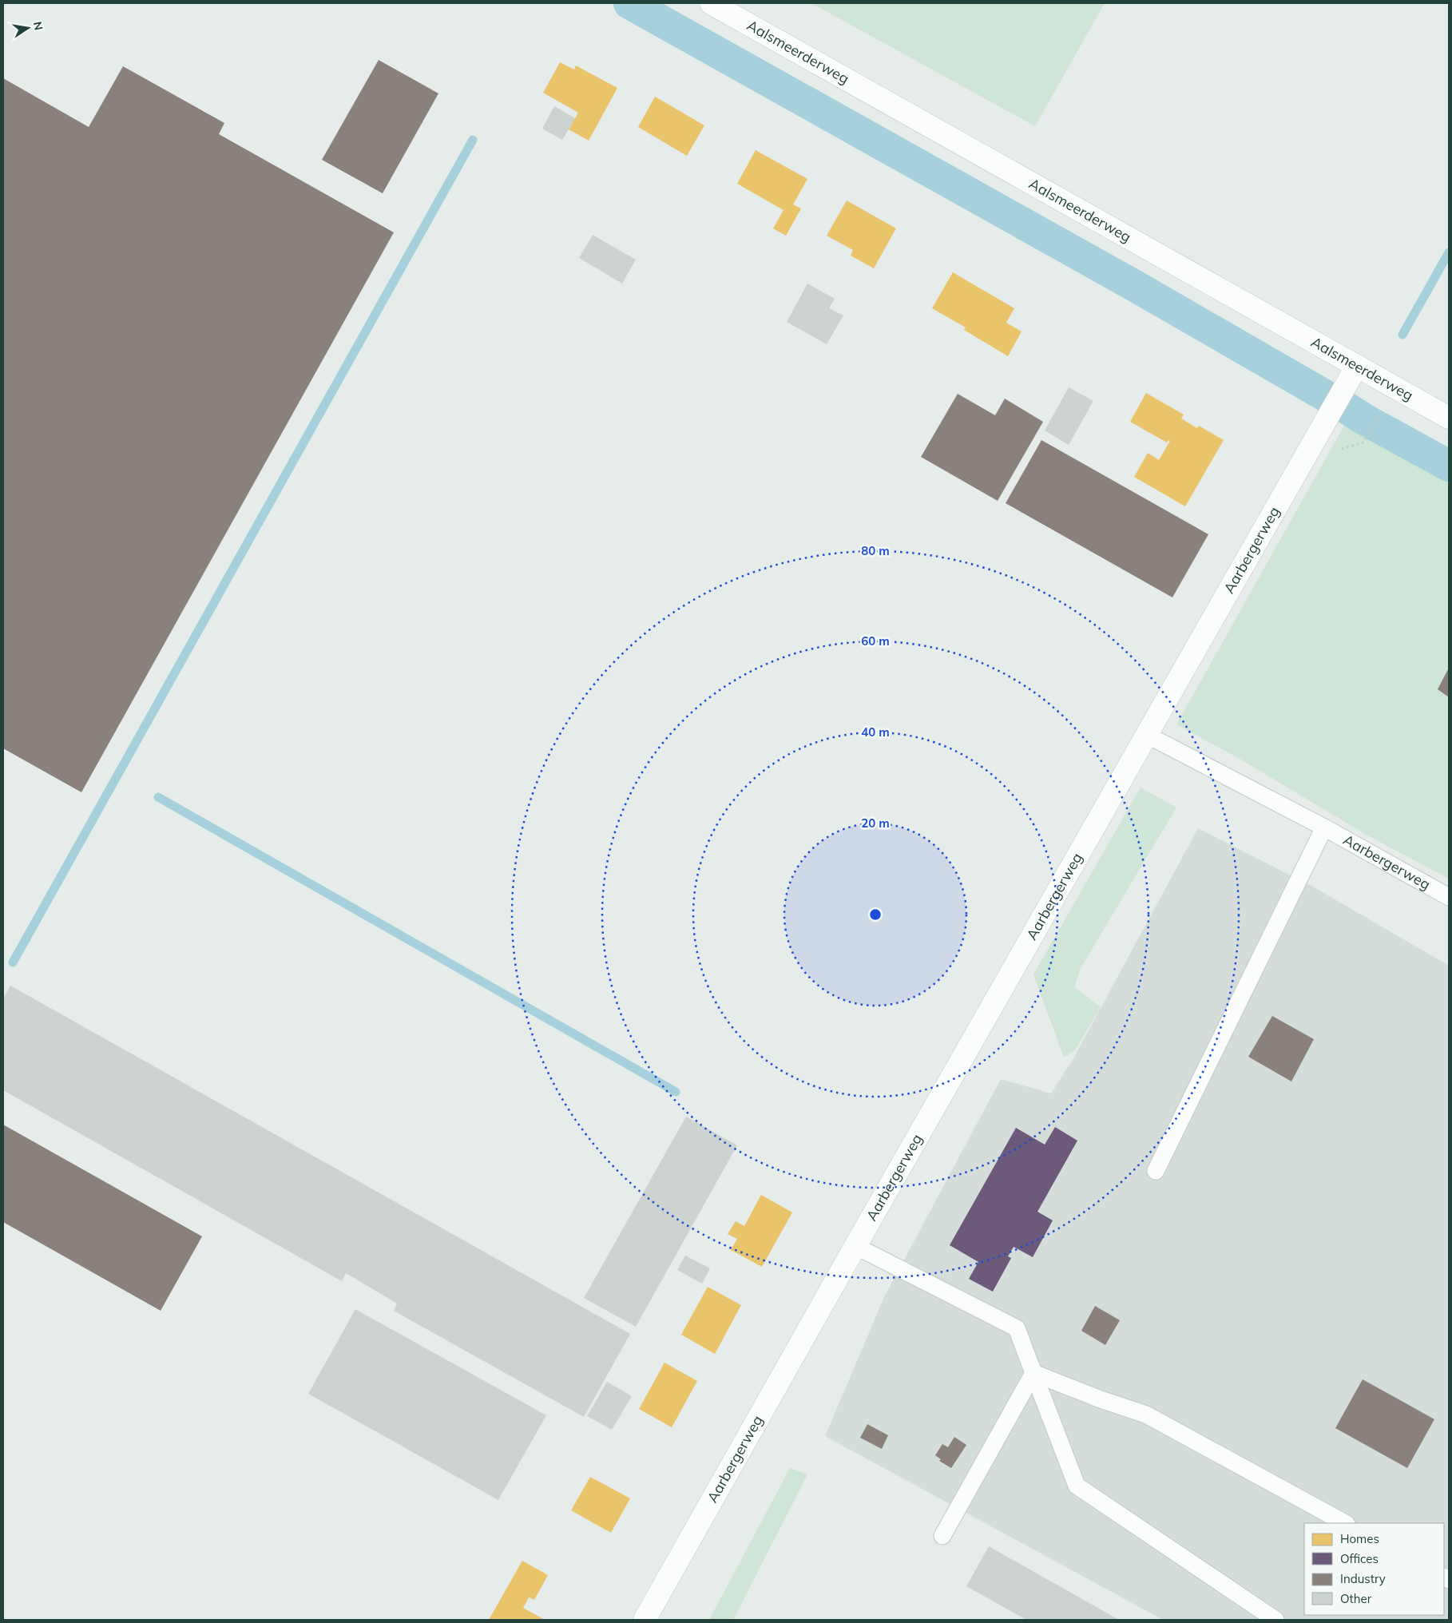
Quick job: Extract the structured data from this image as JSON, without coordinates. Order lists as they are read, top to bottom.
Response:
{
  "streets": {
    "street": ["Aalsmeerderweg", "Aarbergerweg"]
  },
  "crossings": [
    ["Aalsmeerderweg", "Aarbergerweg"]
  ],
  "legend": [
    "Homes",
    "Offices",
    "Industry",
    "Other"
  ],
  "north": "right",
  "rings": [
    "80 m",
    "60 m",
    "40 m",
    "20 m"
  ]
}
